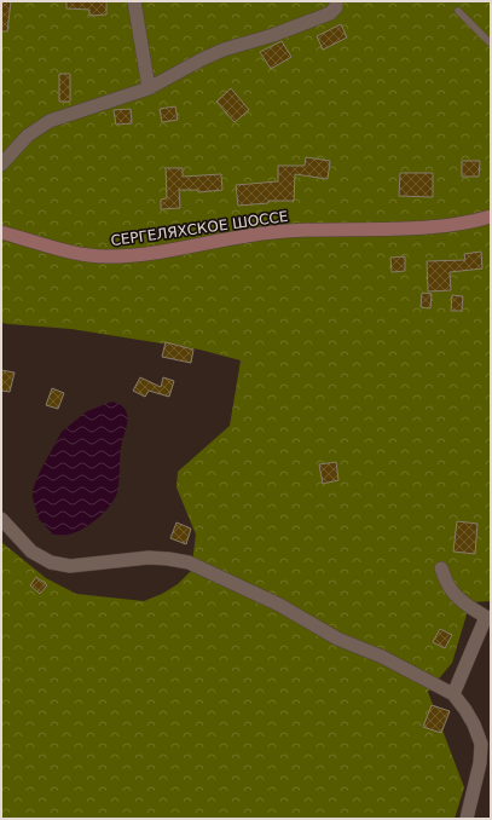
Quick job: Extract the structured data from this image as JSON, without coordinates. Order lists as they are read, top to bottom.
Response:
{
  "streets": {
    "main road": ["СЕРГЕЛЯХСКОЕ ШОССЕ"]
  }
}
